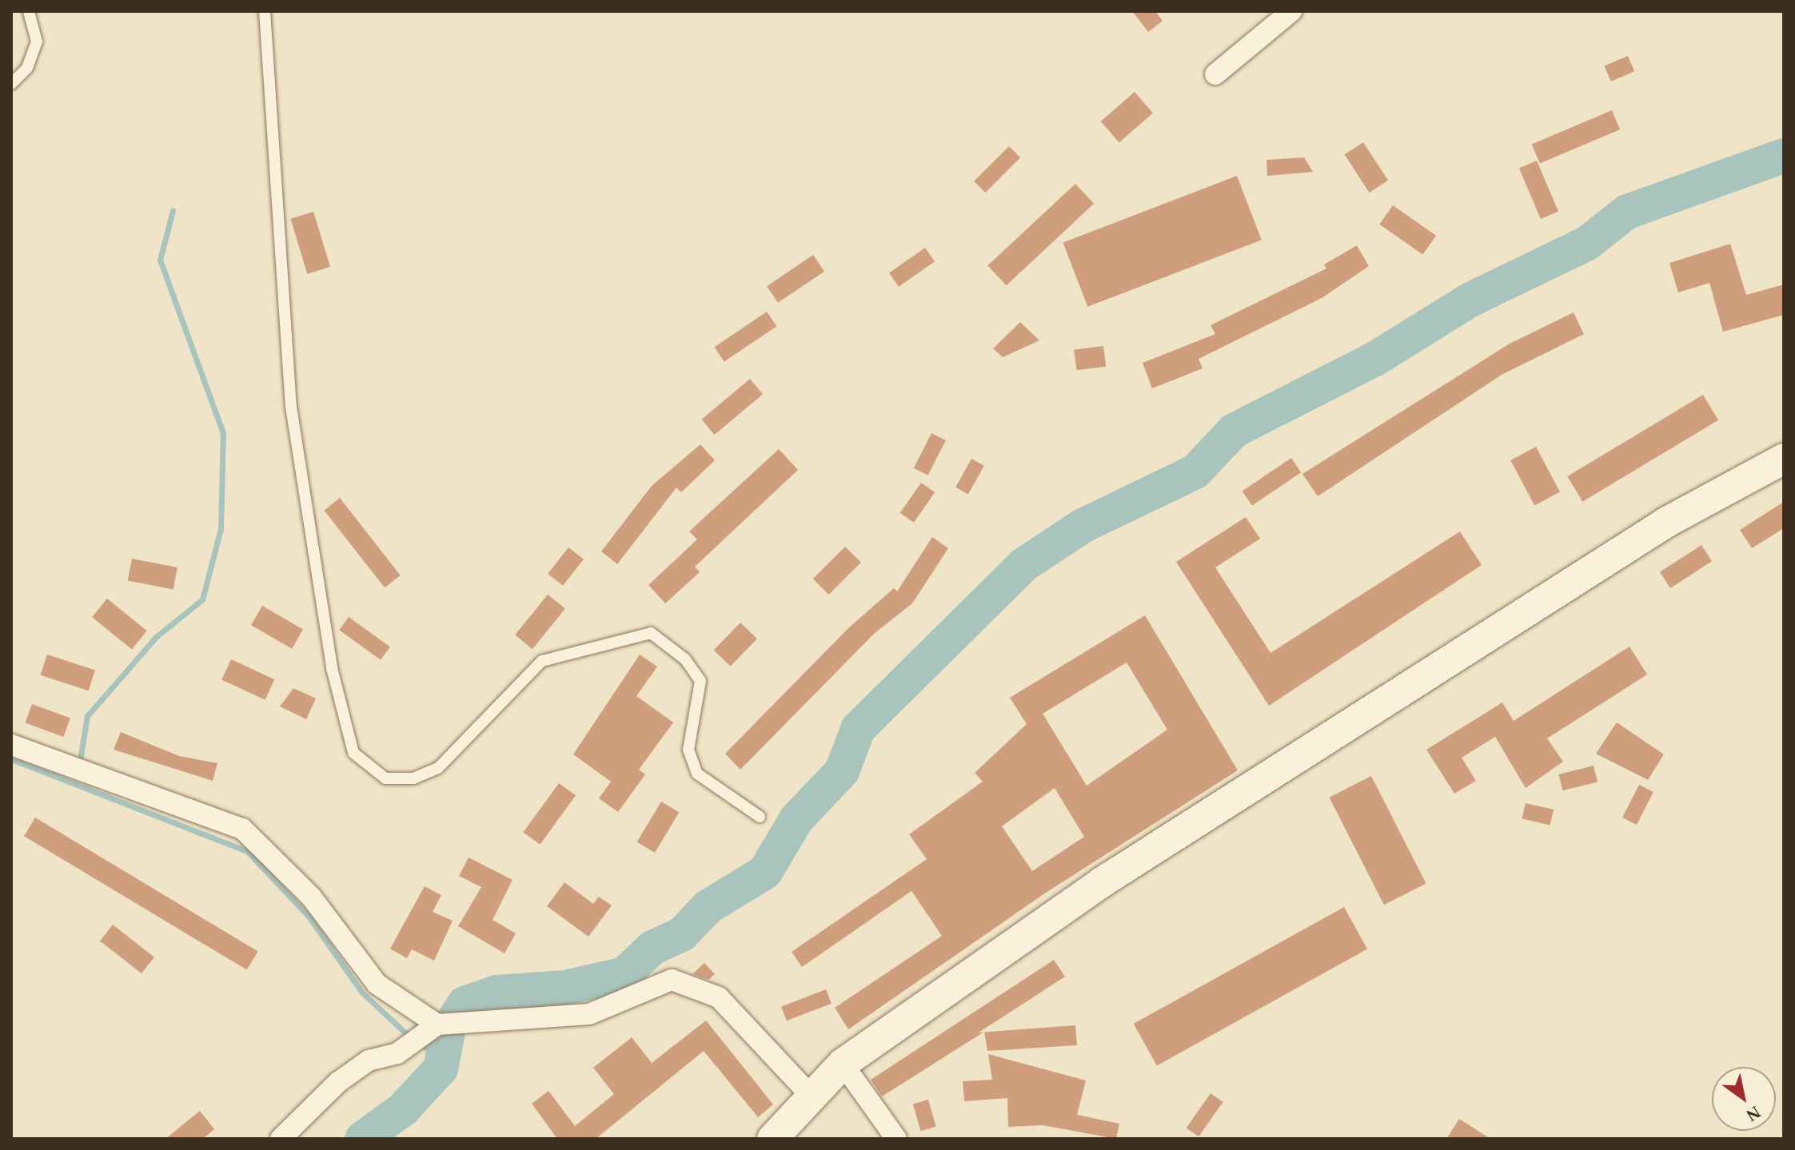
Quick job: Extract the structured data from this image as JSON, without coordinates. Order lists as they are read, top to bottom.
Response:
{
  "north": "bottom right"
}
